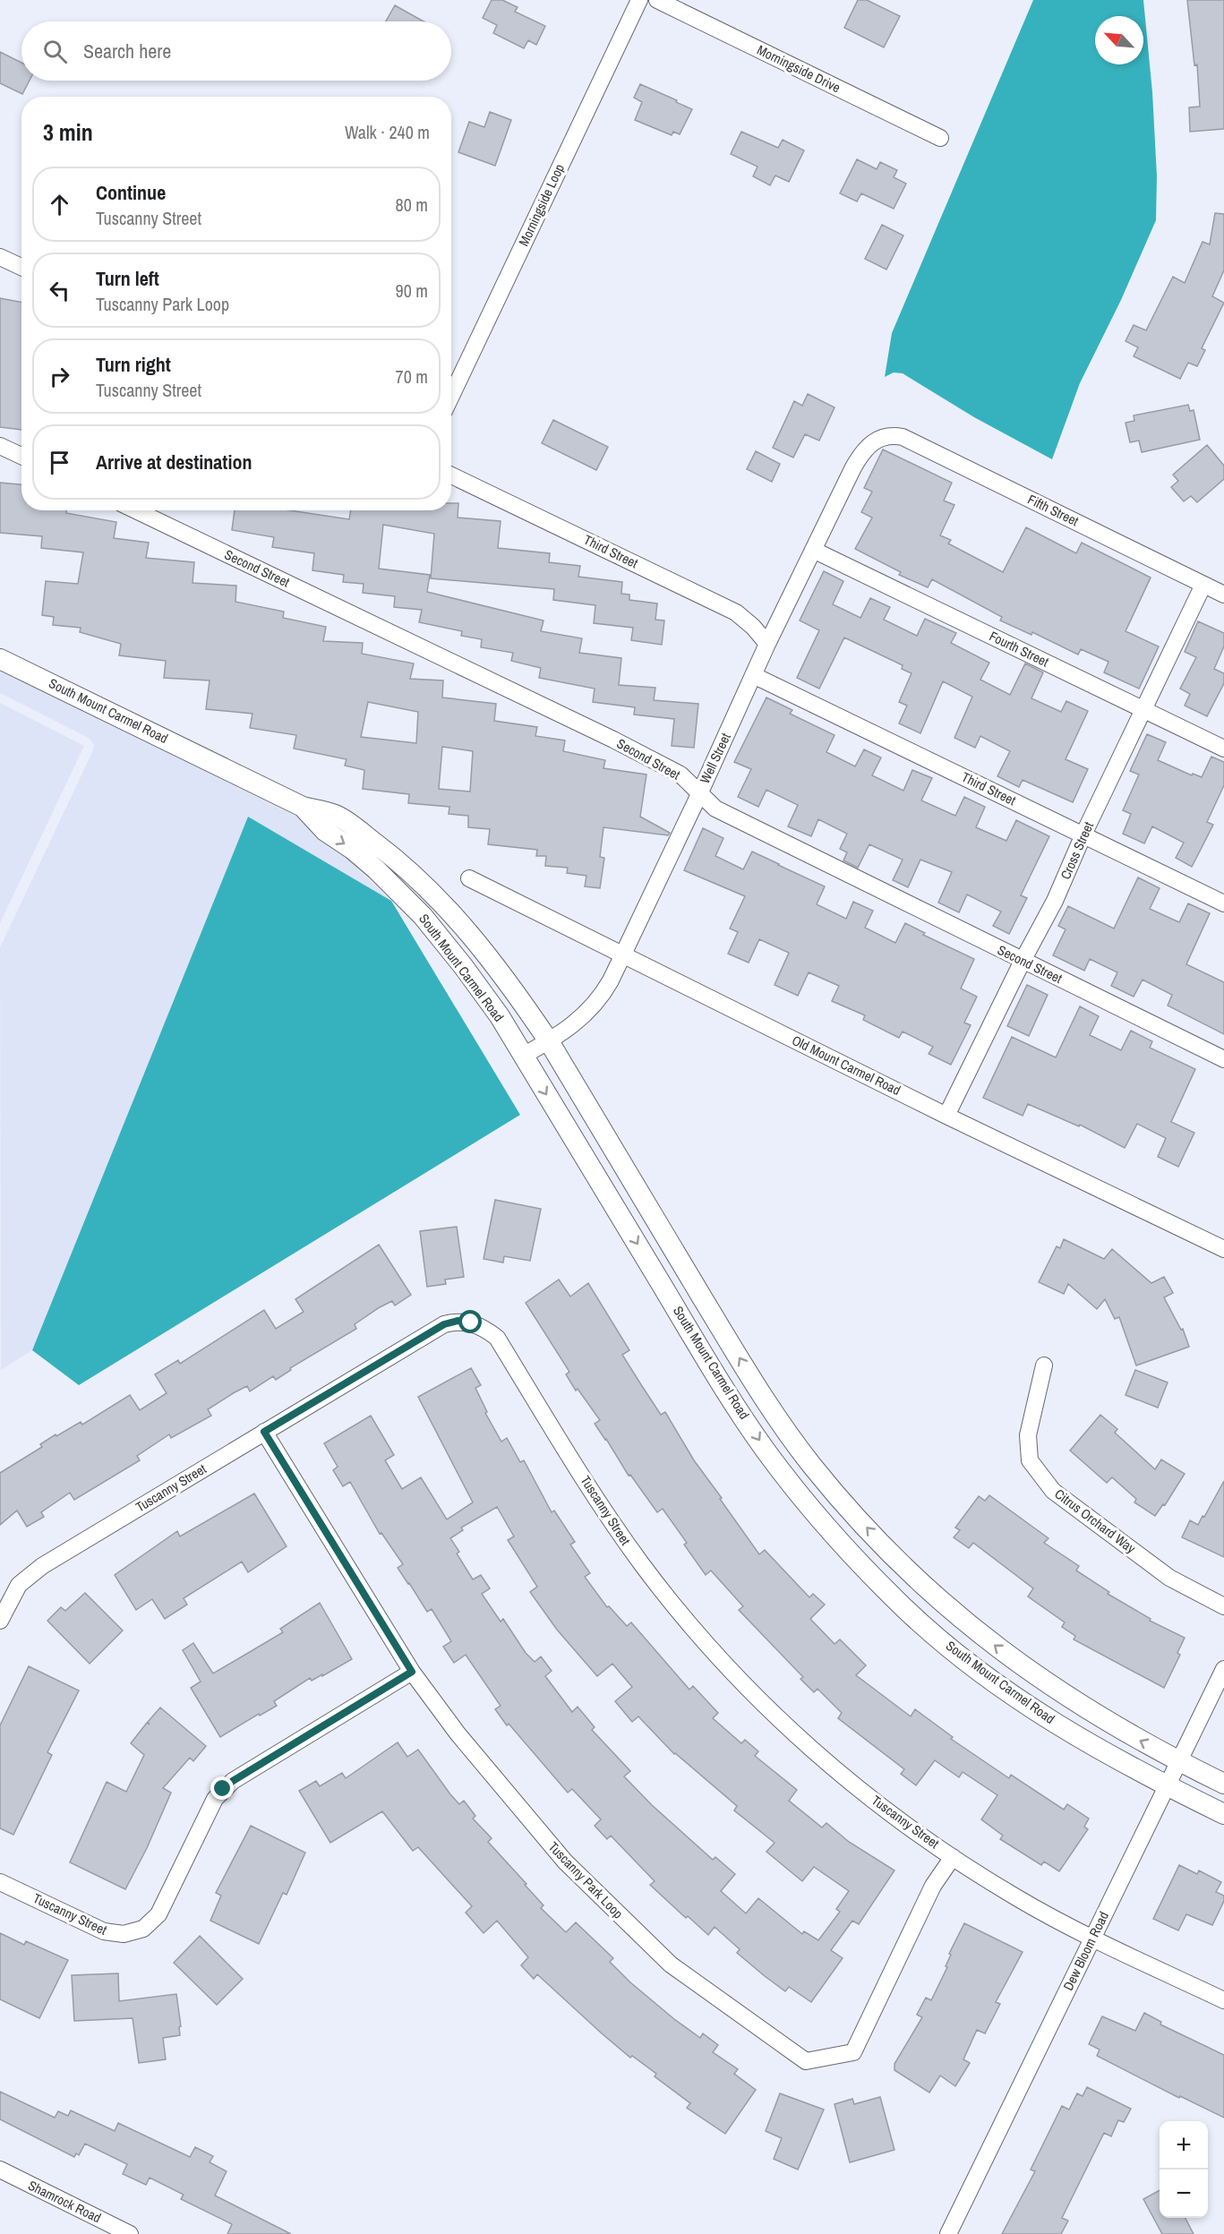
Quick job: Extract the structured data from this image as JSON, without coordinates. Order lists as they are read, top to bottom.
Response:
{
  "streets": {
    "street": [
      "Morningside Drive",
      "Morningside Loop",
      "Fifth Street",
      "Third Street",
      "Second Street",
      "Fourth Street",
      "South Mount Carmel Road",
      "Well Street",
      "Cross Street",
      "Old Mount Carmel Road",
      "Tuscanny Street",
      "Citrus Orchard Way",
      "Tuscanny Park Loop",
      "Dew Bloom Road",
      "Shamrock Road"
    ]
  },
  "crossings": [
    ["Fifth Street", "Well Street"],
    ["Fifth Street", "Cross Street"],
    ["Third Street", "Well Street"],
    ["Third Street", "Cross Street"],
    ["Second Street", "Well Street"],
    ["Second Street", "Cross Street"],
    ["Fourth Street", "Well Street"],
    ["Fourth Street", "Cross Street"],
    ["South Mount Carmel Road", "Well Street"],
    ["South Mount Carmel Road", "Dew Bloom Road"],
    ["Well Street", "Old Mount Carmel Road"],
    ["Cross Street", "Old Mount Carmel Road"],
    ["Tuscanny Street", "Tuscanny Park Loop"],
    ["Tuscanny Street", "Dew Bloom Road"]
  ],
  "north": "top left",
  "page": {
    "search": "Search here",
    "heading": ["3 min", "Walk · 240 m"],
    "list": [
      ["Continue", "Tuscanny Street", "80 m"],
      ["Turn left", "Tuscanny Park Loop", "90 m"],
      ["Turn right", "Tuscanny Street", "70 m"],
      "Arrive at destination"
    ],
    "map_buttons": ["+", "−"]
  }
}
